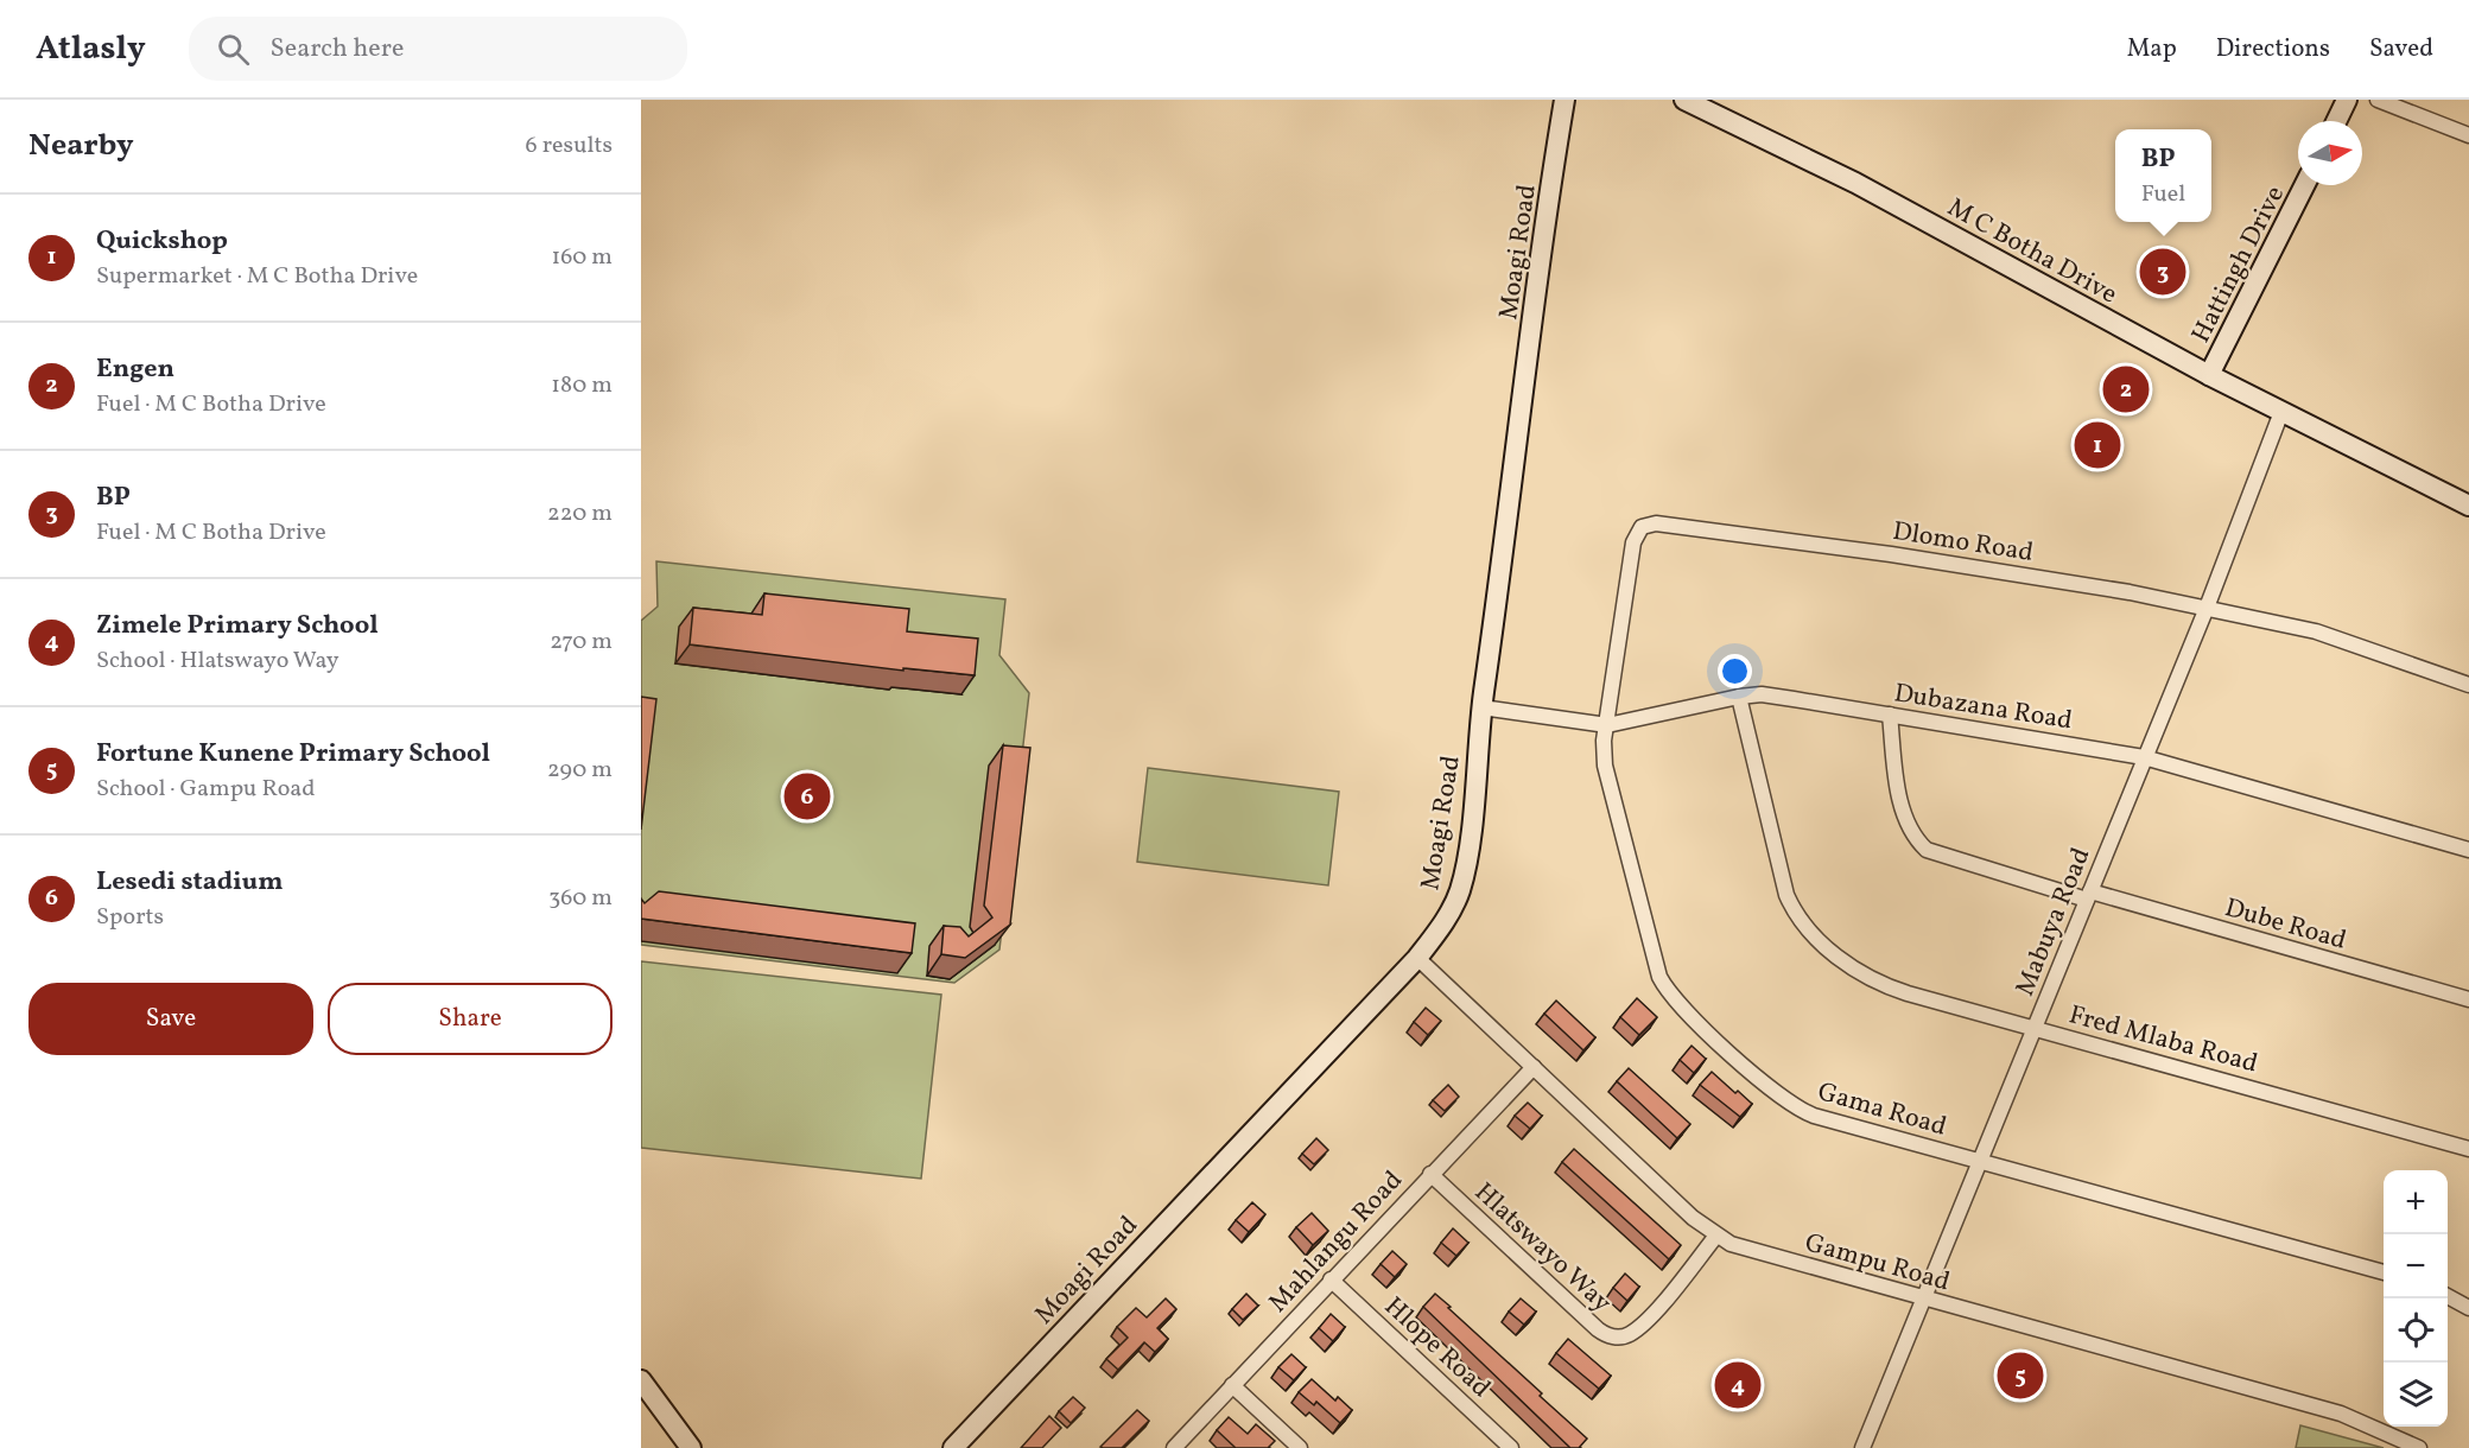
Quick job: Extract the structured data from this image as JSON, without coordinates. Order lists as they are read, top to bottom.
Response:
{
  "streets": {
    "street": [
      "M C Botha Drive",
      "Moagi Road",
      "Hattingh Drive",
      "Dlomo Road",
      "Dubazana Road",
      "Mabuya Road",
      "Dube Road",
      "Fred Mlaba Road",
      "Gama Road",
      "Mahlangu Road",
      "Hlatswayo Way",
      "Gampu Road",
      "Hlope Road"
    ]
  },
  "crossings": [
    ["M C Botha Drive", "Hattingh Drive"],
    ["M C Botha Drive", "Mabuya Road"],
    ["Moagi Road", "Dubazana Road"],
    ["Moagi Road", "Gampu Road"],
    ["Dlomo Road", "Dubazana Road"],
    ["Dlomo Road", "Mabuya Road"],
    ["Dlomo Road", "Gama Road"],
    ["Dubazana Road", "Mabuya Road"],
    ["Dubazana Road", "Dube Road"],
    ["Dubazana Road", "Fred Mlaba Road"],
    ["Dubazana Road", "Gama Road"],
    ["Mabuya Road", "Dube Road"],
    ["Mabuya Road", "Fred Mlaba Road"],
    ["Mabuya Road", "Gama Road"],
    ["Mabuya Road", "Gampu Road"],
    ["Mahlangu Road", "Hlatswayo Way"],
    ["Mahlangu Road", "Gampu Road"],
    ["Mahlangu Road", "Hlope Road"],
    ["Hlatswayo Way", "Gampu Road"]
  ],
  "north": "right",
  "page": {
    "header": "Atlasly",
    "search": "Search here",
    "nav": ["Map", "Directions", "Saved"],
    "heading": ["Nearby", "6 results"],
    "popup": ["BP", "Fuel"],
    "list": [
      {
        "mark": "1",
        "name": "Quickshop",
        "note": "Supermarket · M C Botha Drive",
        "value": "160 m"
      },
      {
        "mark": "2",
        "name": "Engen",
        "note": "Fuel · M C Botha Drive",
        "value": "180 m"
      },
      {
        "mark": "3",
        "name": "BP",
        "note": "Fuel · M C Botha Drive",
        "value": "220 m"
      },
      {
        "mark": "4",
        "name": "Zimele Primary School",
        "note": "School · Hlatswayo Way",
        "value": "270 m"
      },
      {
        "mark": "5",
        "name": "Fortune Kunene Primary School",
        "note": "School · Gampu Road",
        "value": "290 m"
      },
      {
        "mark": "6",
        "name": "Lesedi stadium",
        "note": "Sports",
        "value": "360 m"
      }
    ],
    "pins": [
      "3",
      "2",
      "1",
      "6",
      "5",
      "4"
    ],
    "buttons": ["Save", "Share"],
    "map_buttons": ["+", "−"]
  }
}
